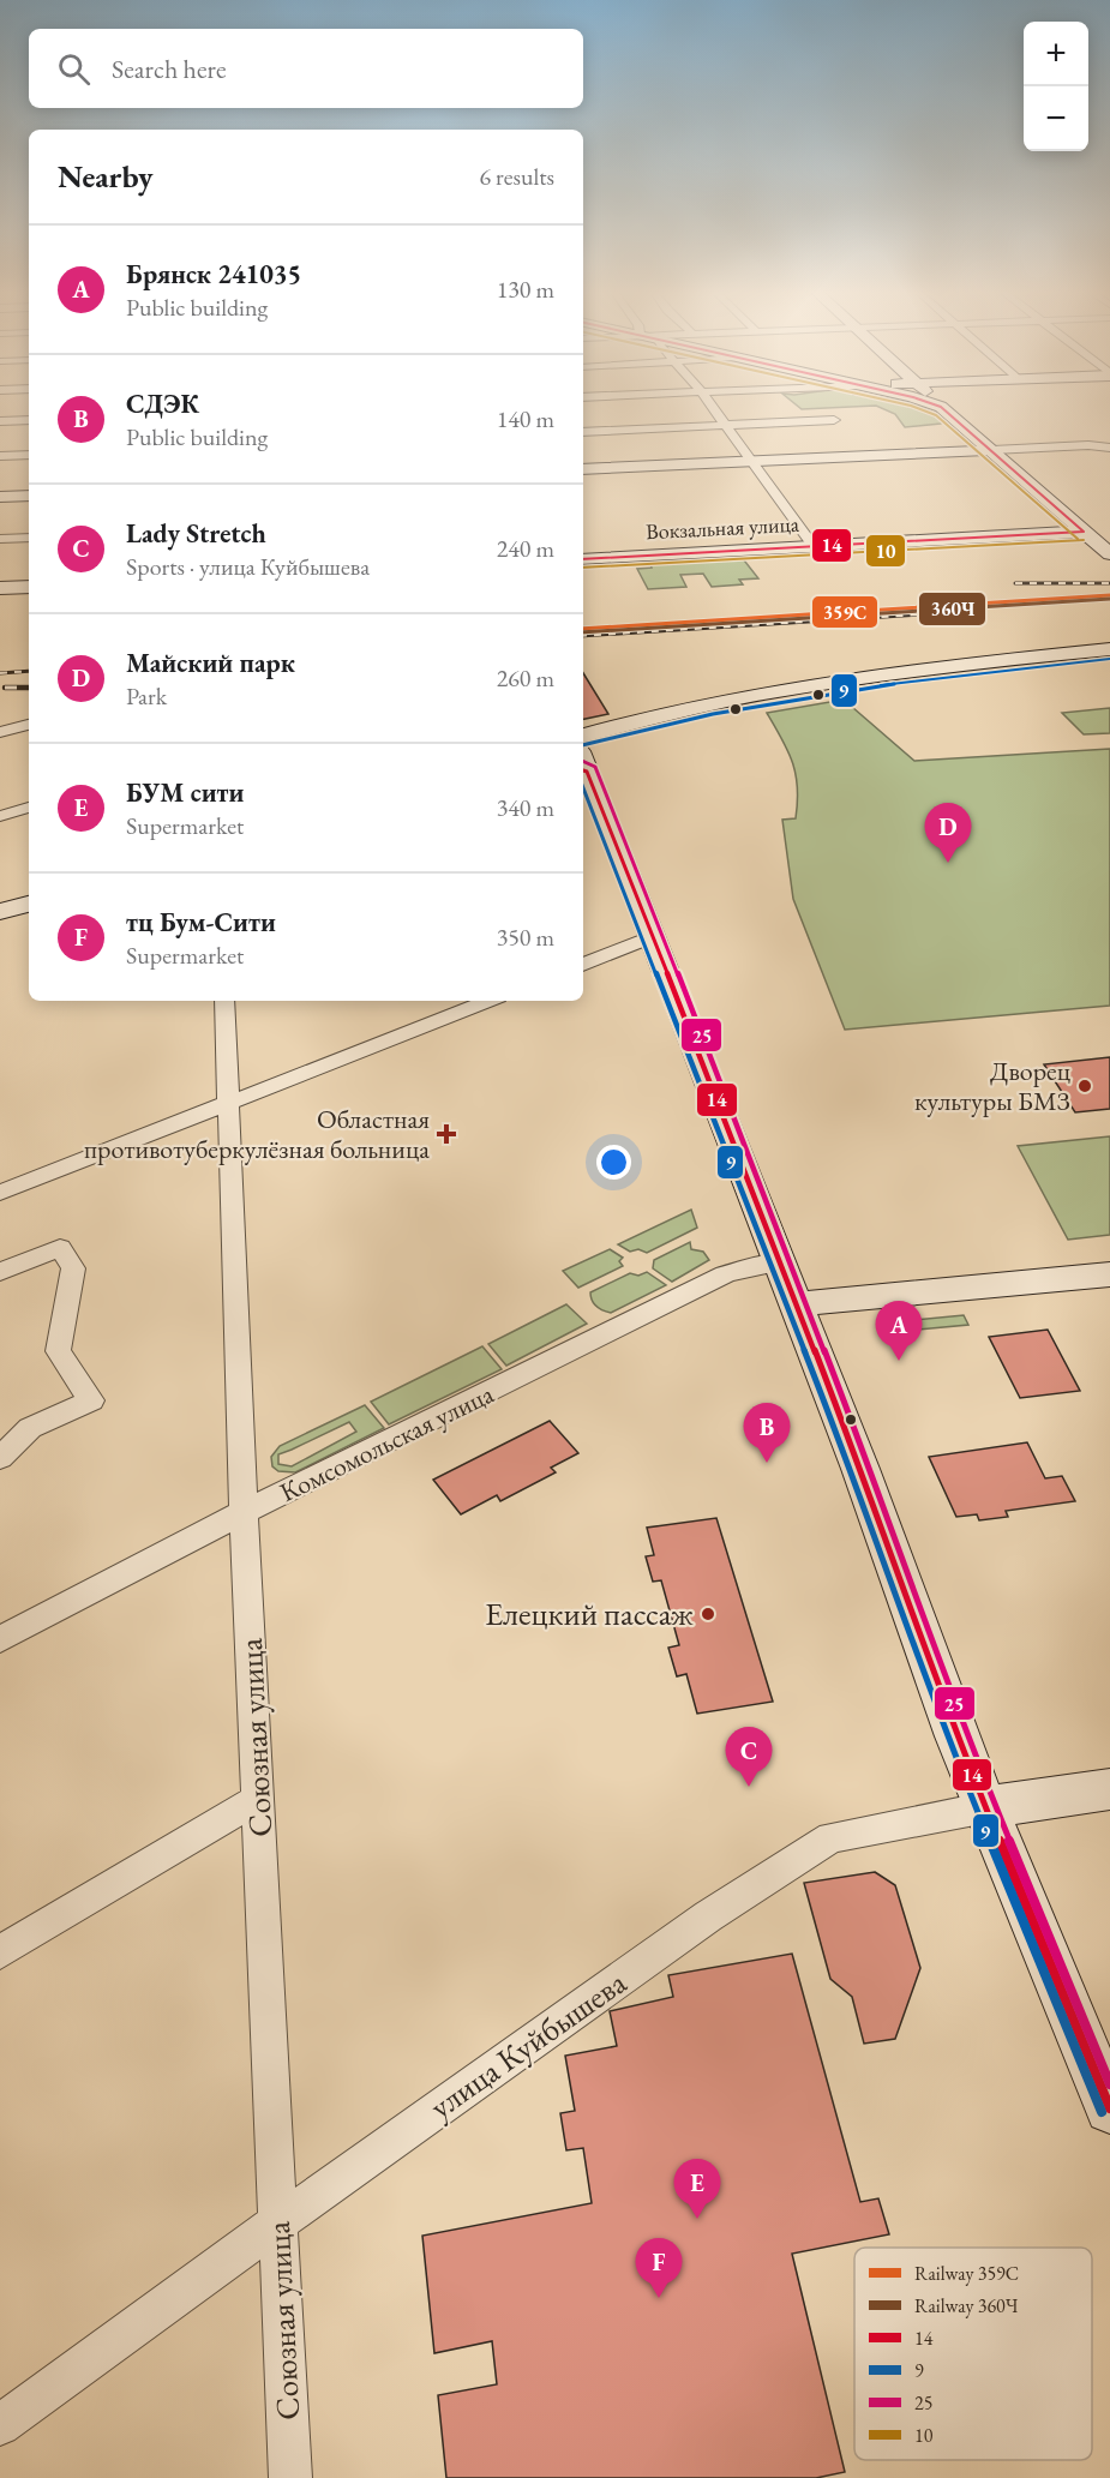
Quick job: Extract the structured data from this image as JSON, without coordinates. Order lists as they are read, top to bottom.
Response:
{
  "streets": {
    "main road": ["Вокзальная улица", "улица Куйбышева"],
    "street": ["Комсомольская улица", "Союзная улица"]
  },
  "crossings": [
    ["Комсомольская улица", "Союзная улица"],
    ["Союзная улица", "улица Куйбышева"]
  ],
  "places": {
    "other": ["Дворец культуры БМЗ", "Елецкий пассаж"],
    "health": ["Областная противотуберкулёзная больница"]
  },
  "lines": [
    "transit line 14",
    "transit line 10",
    "rail line 359С",
    "rail line 360Ч",
    "transit line 9",
    "transit line 25"
  ],
  "legend": [
    "Railway 359С",
    "Railway 360Ч",
    "14",
    "9",
    "25",
    "10"
  ],
  "page": {
    "map_buttons": ["+", "−"],
    "search": "Search here",
    "heading": ["Nearby", "6 results"],
    "list": [
      {
        "mark": "A",
        "name": "Брянск 241035",
        "note": "Public building",
        "value": "130 m"
      },
      {
        "mark": "B",
        "name": "СДЭК",
        "note": "Public building",
        "value": "140 m"
      },
      {
        "mark": "C",
        "name": "Lady Stretch",
        "note": "Sports · улица Куйбышева",
        "value": "240 m"
      },
      {
        "mark": "D",
        "name": "Майский парк",
        "note": "Park",
        "value": "260 m"
      },
      {
        "mark": "E",
        "name": "БУМ сити",
        "note": "Supermarket",
        "value": "340 m"
      },
      {
        "mark": "F",
        "name": "тц Бум-Сити",
        "note": "Supermarket",
        "value": "350 m"
      }
    ],
    "pins": [
      "D",
      "A",
      "B",
      "C",
      "E",
      "F"
    ]
  }
}
